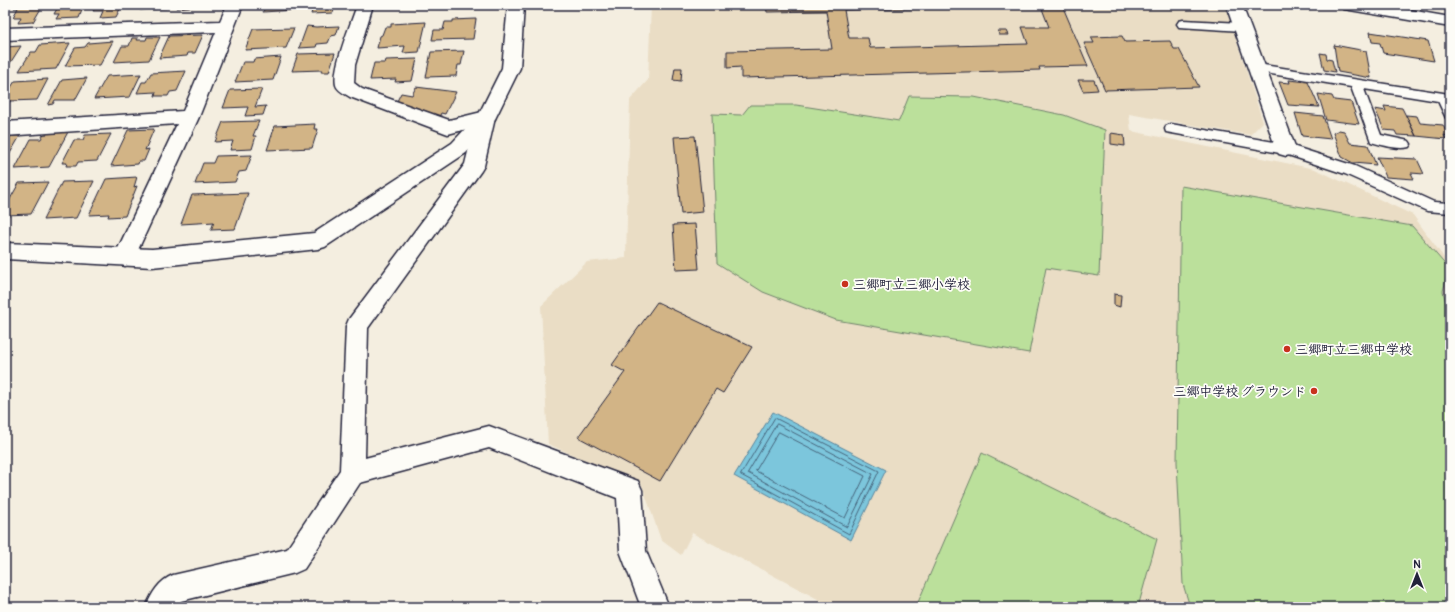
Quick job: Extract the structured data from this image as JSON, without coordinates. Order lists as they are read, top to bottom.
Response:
{
  "places": ["三郷町立三郷小学校", "三郷町立三郷中学校", "三郷中学校 グラウンド"],
  "north": "top"
}
